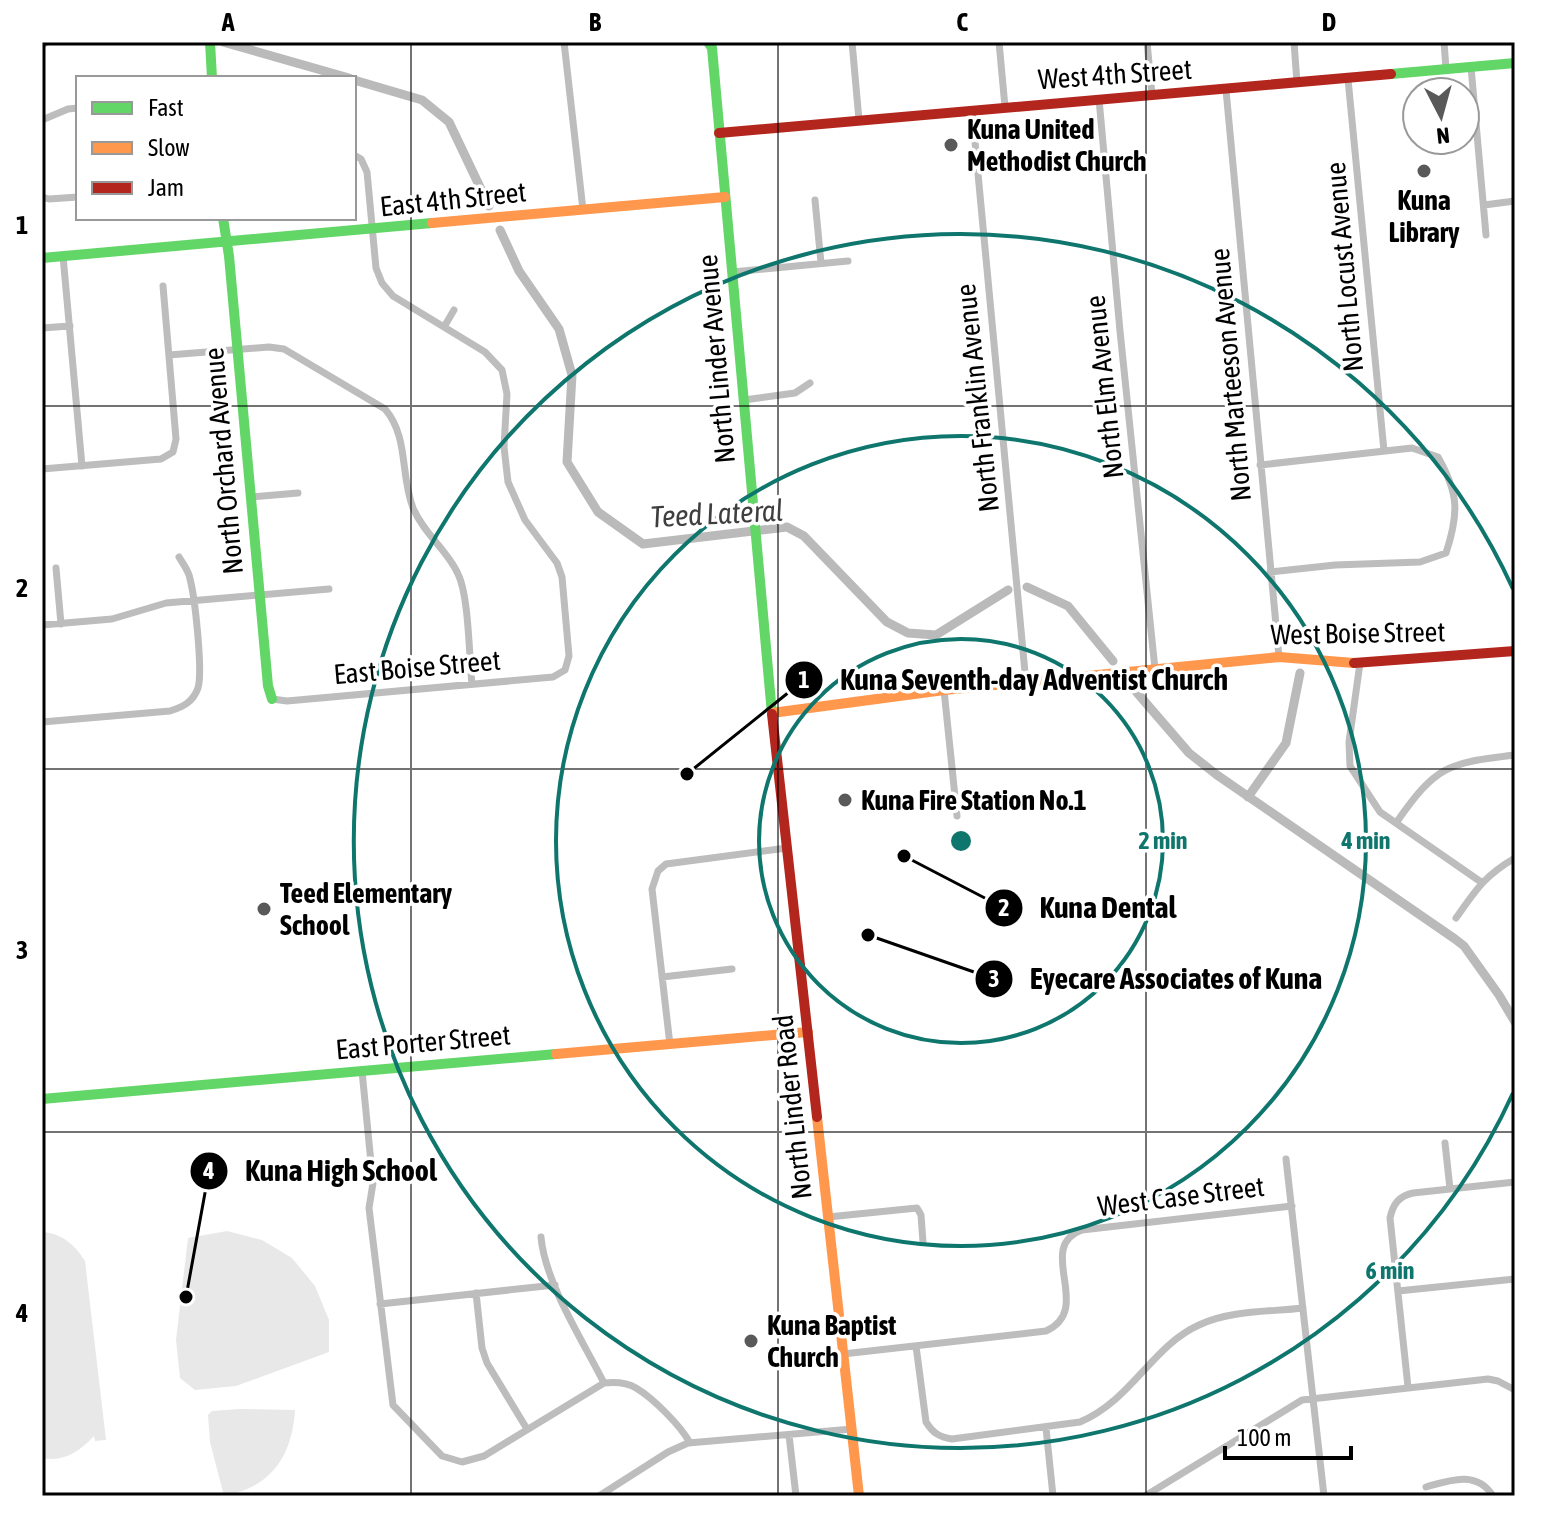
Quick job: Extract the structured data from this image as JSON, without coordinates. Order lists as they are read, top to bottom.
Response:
{
  "streets": {
    "street": [
      "West 4th Street",
      "East 4th Street",
      "North Locust Avenue",
      "North Linder Avenue",
      "North Marteeson Avenue",
      "North Elm Avenue",
      "North Franklin Avenue",
      "North Orchard Avenue",
      "West Boise Street",
      "East Boise Street",
      "East Porter Street",
      "North Linder Road",
      "West Case Street"
    ]
  },
  "crossings": [
    ["West 4th Street", "North Locust Avenue"],
    ["West 4th Street", "North Linder Avenue"],
    ["West 4th Street", "North Marteeson Avenue"],
    ["West 4th Street", "North Elm Avenue"],
    ["West 4th Street", "North Franklin Avenue"],
    ["East 4th Street", "North Linder Avenue"],
    ["East 4th Street", "North Orchard Avenue"],
    ["North Linder Avenue", "West Boise Street"],
    ["North Linder Avenue", "North Linder Road"],
    ["North Marteeson Avenue", "West Boise Street"],
    ["North Elm Avenue", "West Boise Street"],
    ["North Franklin Avenue", "West Boise Street"],
    ["North Orchard Avenue", "East Boise Street"],
    ["West Boise Street", "North Linder Road"],
    ["East Porter Street", "North Linder Road"]
  ],
  "water": ["Teed Lateral"],
  "places": [
    "Kuna United Methodist Church",
    "Kuna Library",
    "Kuna Seventh-day Adventist Church",
    "Kuna Fire Station No.1",
    "Kuna Dental",
    "Teed Elementary School",
    "Eyecare Associates of Kuna",
    "Kuna High School",
    "Kuna Baptist Church"
  ],
  "legend": ["Fast", "Slow", "Jam"],
  "scale_bar": "100 m",
  "north": "bottom",
  "grid": {
    "columns": [
      "A",
      "B",
      "C",
      "D"
    ],
    "rows": [
      "1",
      "2",
      "3",
      "4"
    ]
  },
  "rings": ["2 min", "4 min", "6 min"]
}
